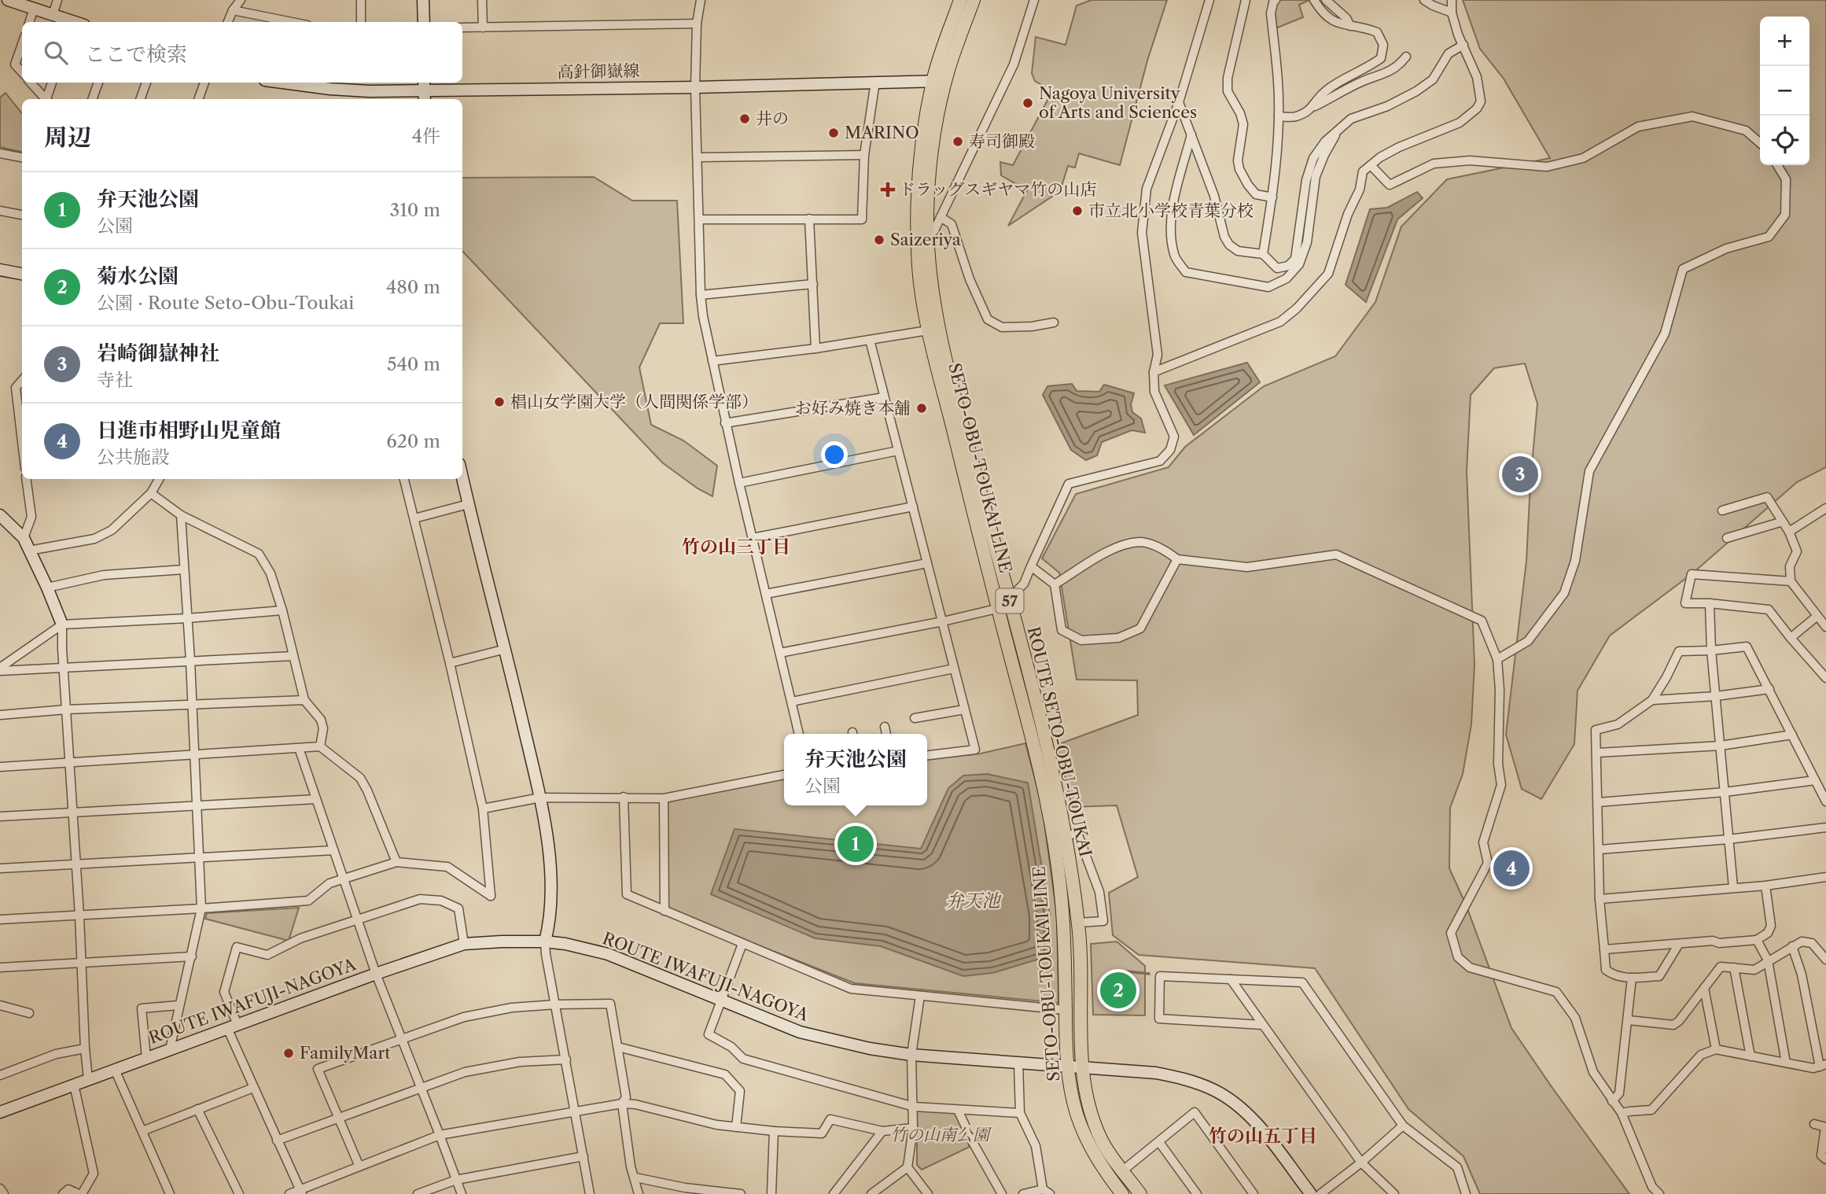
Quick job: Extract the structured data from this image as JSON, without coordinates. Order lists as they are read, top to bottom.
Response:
{
  "streets": {
    "main road": ["SETO-OBU-TOUKAI LINE", "57", "ROUTE SETO-OBU-TOUKAI"],
    "street": ["高針御嶽線", "ROUTE IWAFUJI-NAGOYA"]
  },
  "crossings": [
    ["高針御嶽線", "SETO-OBU-TOUKAI LINE"],
    ["高針御嶽線", "ROUTE SETO-OBU-TOUKAI"],
    ["SETO-OBU-TOUKAI LINE", "ROUTE SETO-OBU-TOUKAI"],
    ["SETO-OBU-TOUKAI LINE", "ROUTE IWAFUJI-NAGOYA"],
    ["ROUTE SETO-OBU-TOUKAI", "ROUTE IWAFUJI-NAGOYA"]
  ],
  "districts": ["竹の山三丁目", "竹の山五丁目"],
  "water": ["弁天池"],
  "parks": ["竹の山南公園"],
  "places": {
    "other": [
      "Nagoya University of Arts and Sciences",
      "井の",
      "MARINO",
      "寿司御殿",
      "市立北小学校青葉分校",
      "Saizeriya",
      "椙山女学園大学（人間関係学部）",
      "お好み焼き本舗",
      "FamilyMart"
    ],
    "health": ["ドラッグスギヤマ竹の山店"]
  },
  "page": {
    "map_buttons": ["+", "−"],
    "search": "ここで検索",
    "heading": ["周辺", "4件"],
    "list": [
      {
        "mark": "1",
        "name": "弁天池公園",
        "note": "公園",
        "value": "310 m"
      },
      {
        "mark": "2",
        "name": "菊水公園",
        "note": "公園 · Route Seto-Obu-Toukai",
        "value": "480 m"
      },
      {
        "mark": "3",
        "name": "岩崎御嶽神社",
        "note": "寺社",
        "value": "540 m"
      },
      {
        "mark": "4",
        "name": "日進市相野山児童館",
        "note": "公共施設",
        "value": "620 m"
      }
    ],
    "pins": [
      "3",
      "1",
      "4",
      "2"
    ],
    "popup": ["弁天池公園", "公園"]
  }
}
